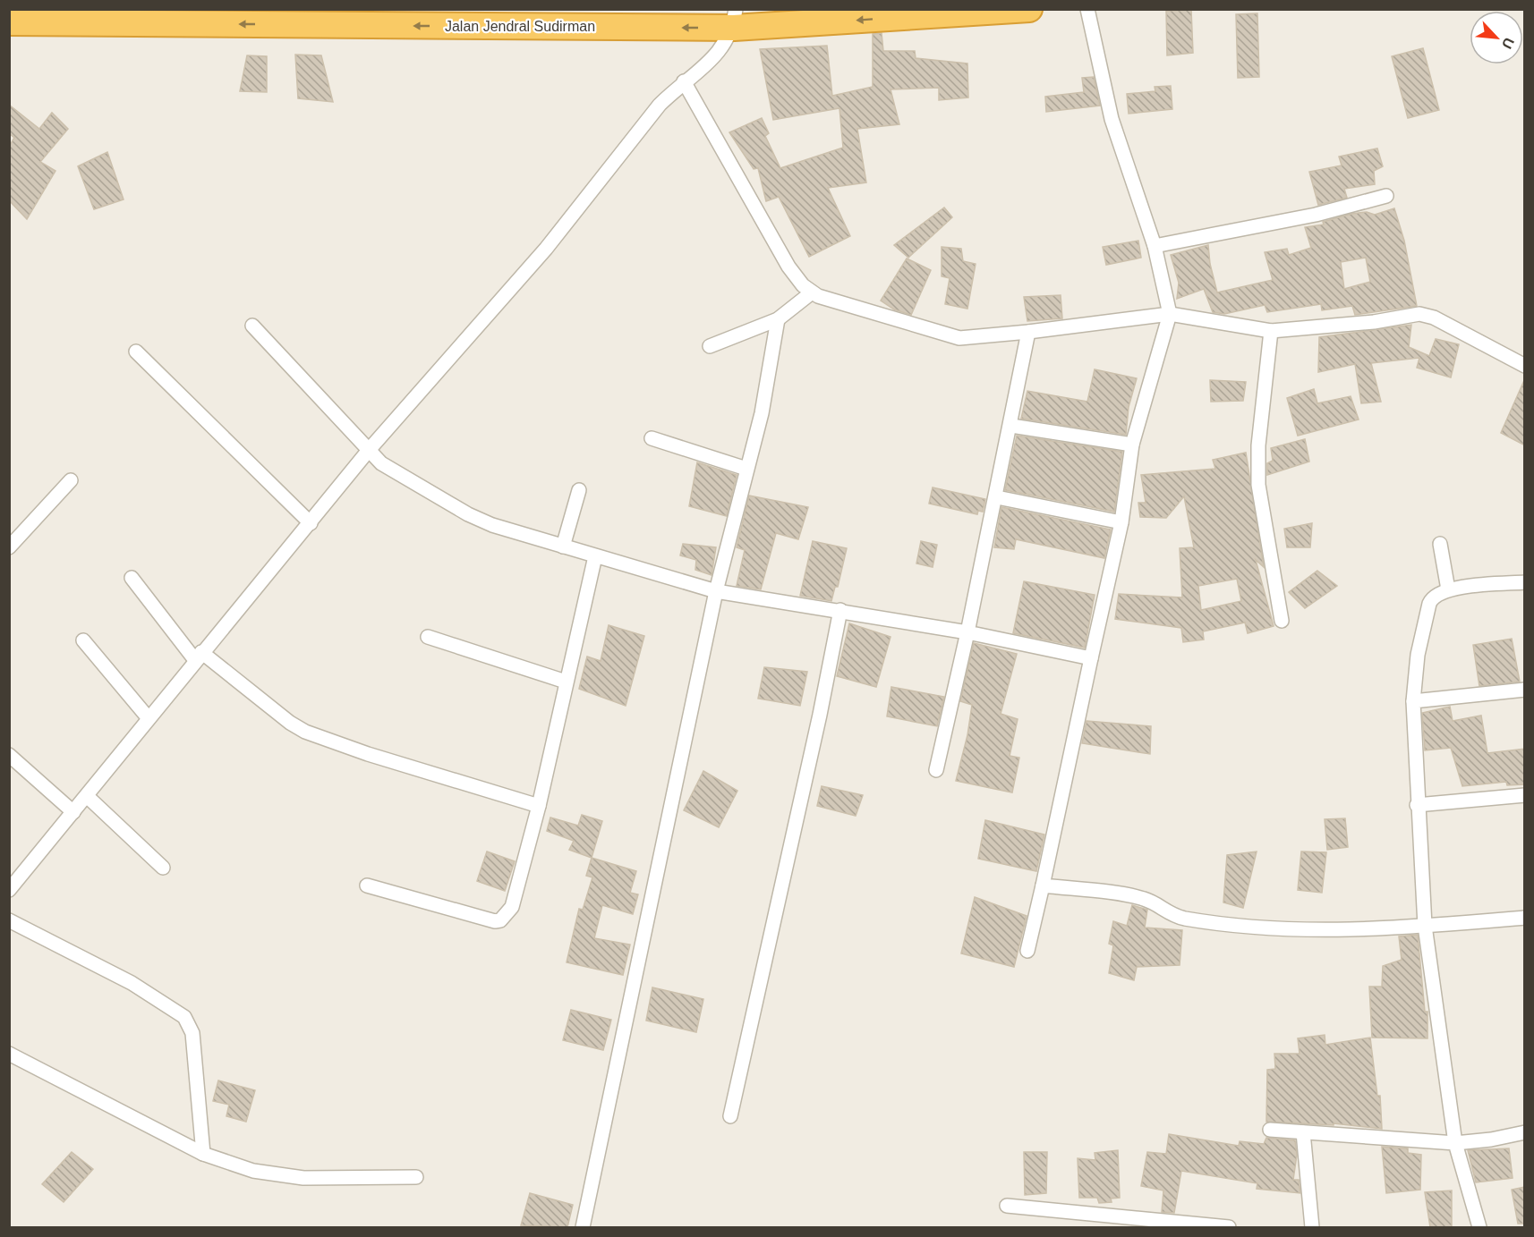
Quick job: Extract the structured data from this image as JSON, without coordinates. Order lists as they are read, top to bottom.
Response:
{
  "streets": {
    "highway": ["Jalan Jendral Sudirman"]
  },
  "one_way": ["Jalan Jendral Sudirman"],
  "north": "bottom right"
}
